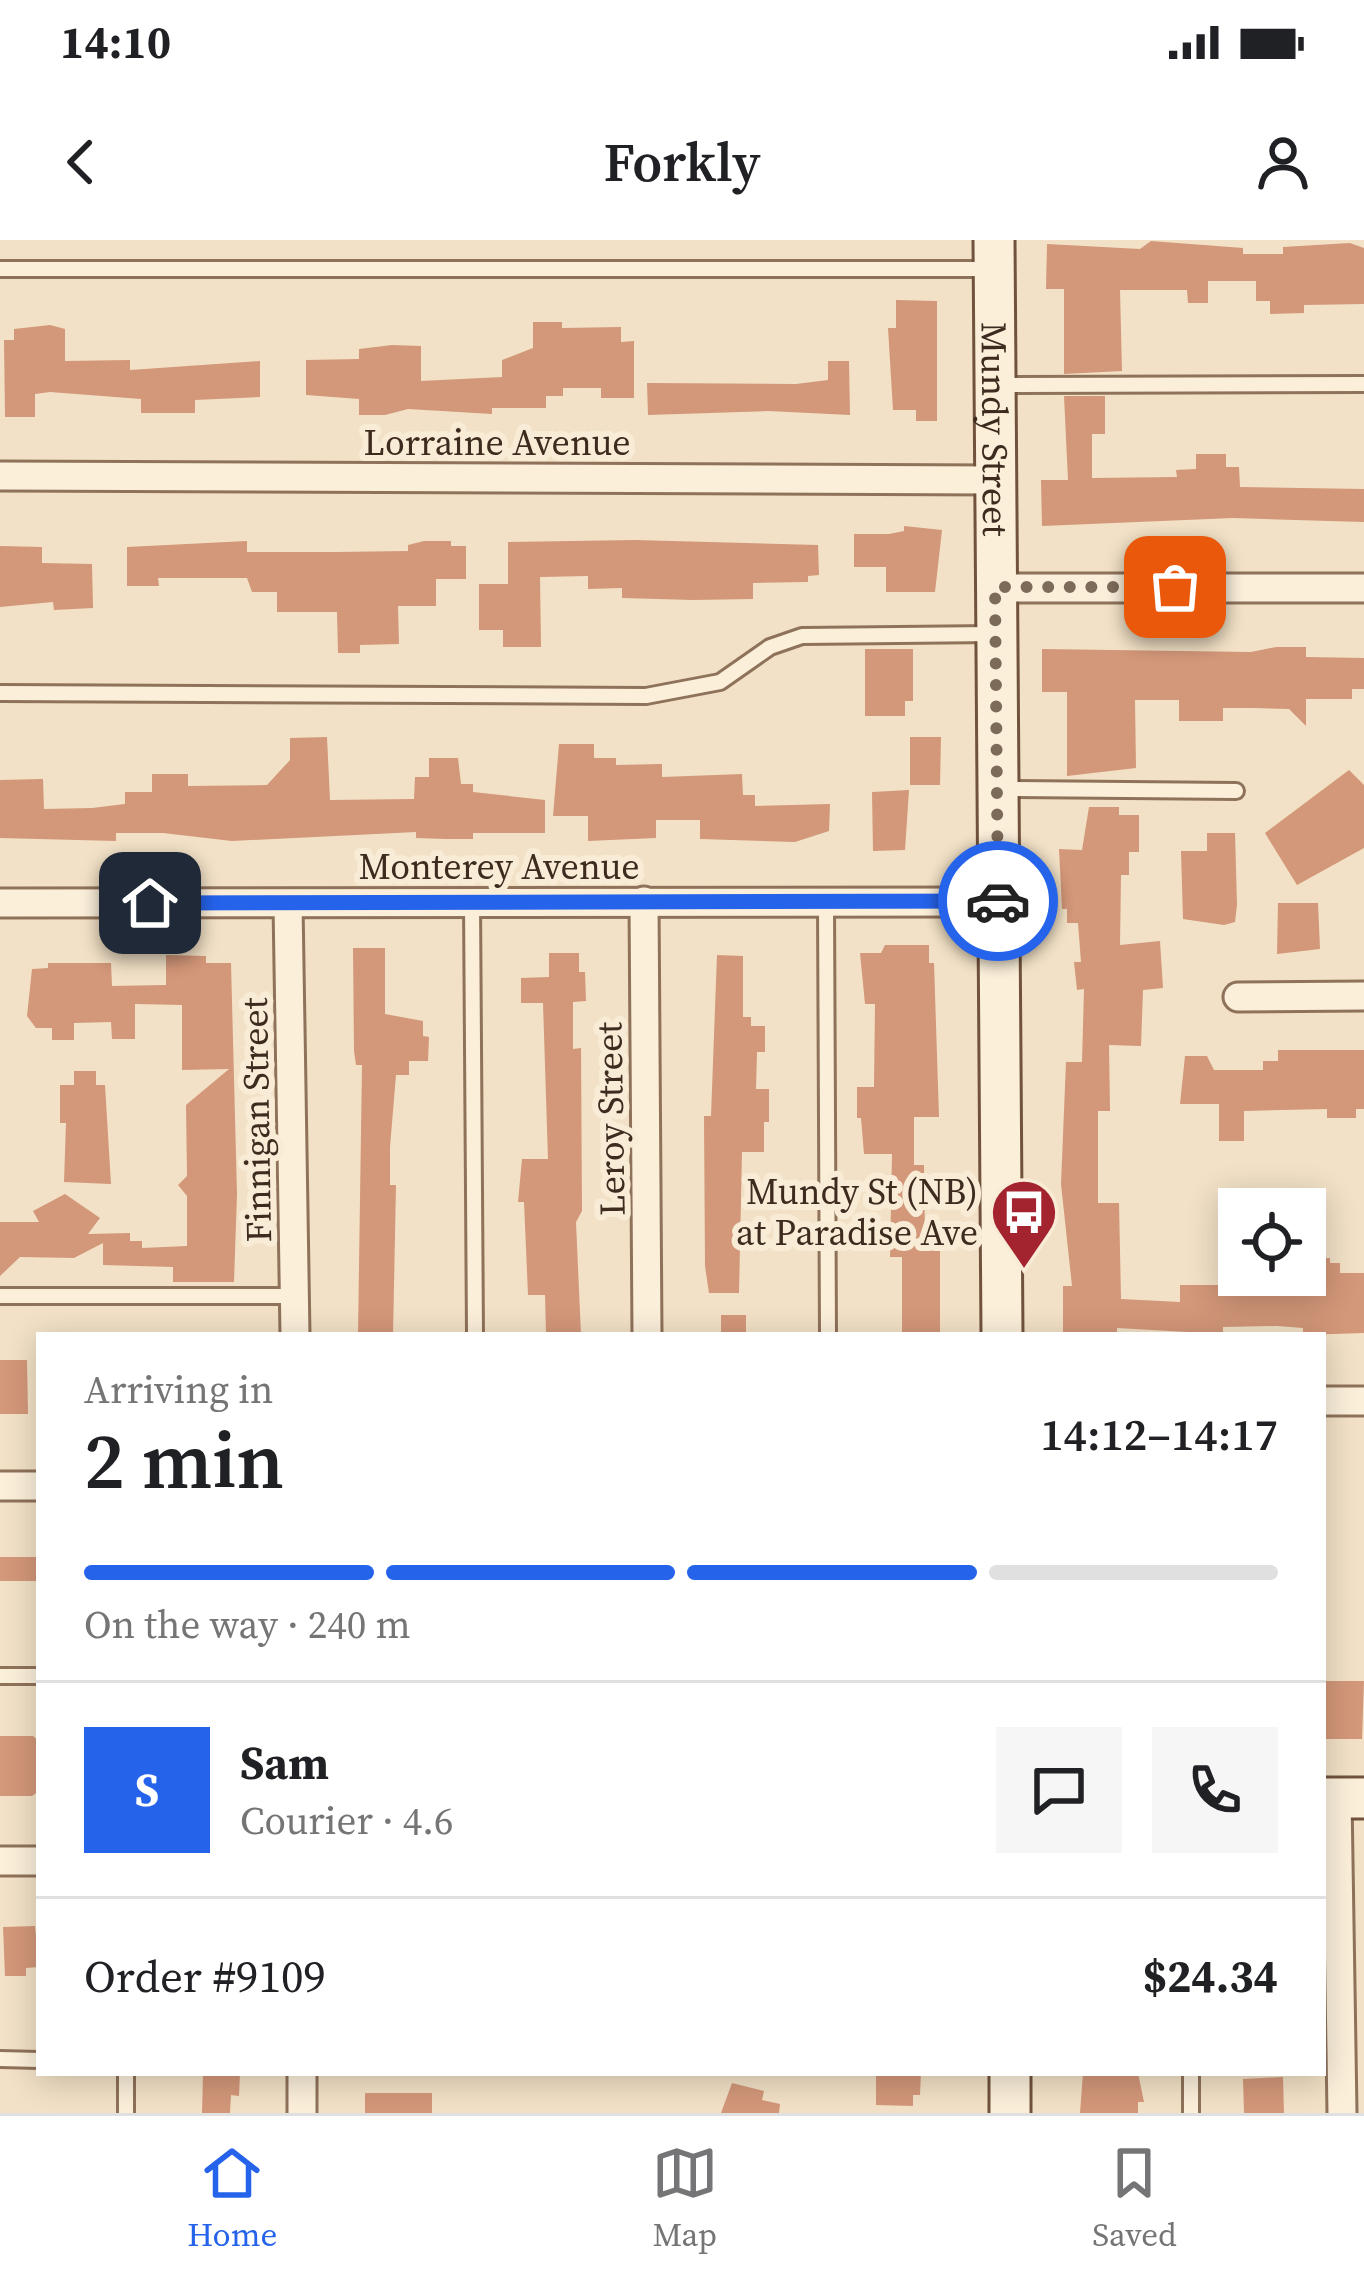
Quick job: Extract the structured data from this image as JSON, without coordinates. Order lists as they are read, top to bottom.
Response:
{
  "streets": {
    "street": [
      "Mundy Street",
      "Lorraine Avenue",
      "Monterey Avenue",
      "Leroy Street",
      "Finnigan Street"
    ]
  },
  "crossings": [
    ["Mundy Street", "Lorraine Avenue"],
    ["Mundy Street", "Monterey Avenue"],
    ["Monterey Avenue", "Leroy Street"],
    ["Monterey Avenue", "Finnigan Street"]
  ],
  "places": {
    "bus stop": ["Mundy St (NB) at Paradise Ave"]
  },
  "page": {
    "status": "14:10",
    "header": "Forkly",
    "heading": ["2 min", "Arriving in", "14:12–14:17"],
    "panel": [
      "Sam",
      "Courier · 4.6",
      "Order #9109",
      "$24.34"
    ],
    "bar": "On the way · 240 m",
    "round": "S",
    "tabs": ["Home", "Map", "Saved"]
  }
}
